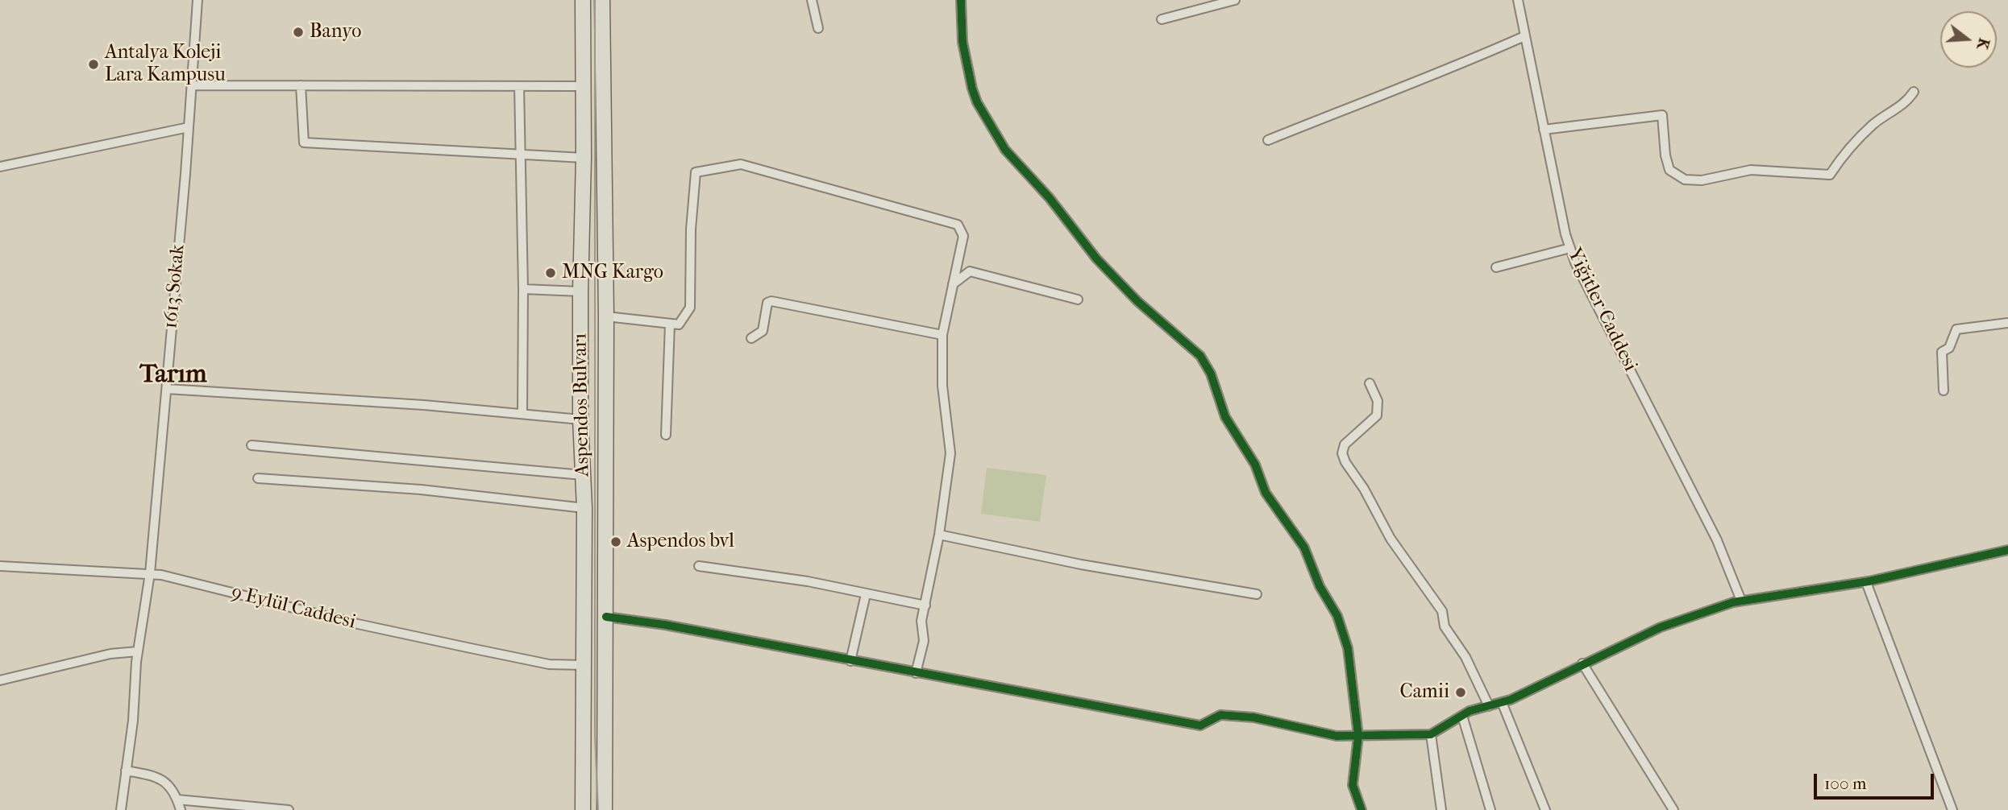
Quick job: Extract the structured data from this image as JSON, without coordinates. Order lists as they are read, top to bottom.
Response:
{
  "streets": {
    "main road": ["Aspendos Bulvarı"],
    "street": ["1613 Sokak", "Yiğitler Caddesi", "9 Eylül Caddesi"]
  },
  "crossings": [
    ["1613 Sokak", "9 Eylül Caddesi"],
    ["Aspendos Bulvarı", "9 Eylül Caddesi"]
  ],
  "districts": ["Tarım"],
  "places": [
    "Banyo",
    "Antalya Koleji Lara Kampusu",
    "MNG Kargo",
    "Aspendos bvl",
    "Camii"
  ],
  "scale_bar": "100 m",
  "north": "right"
}
